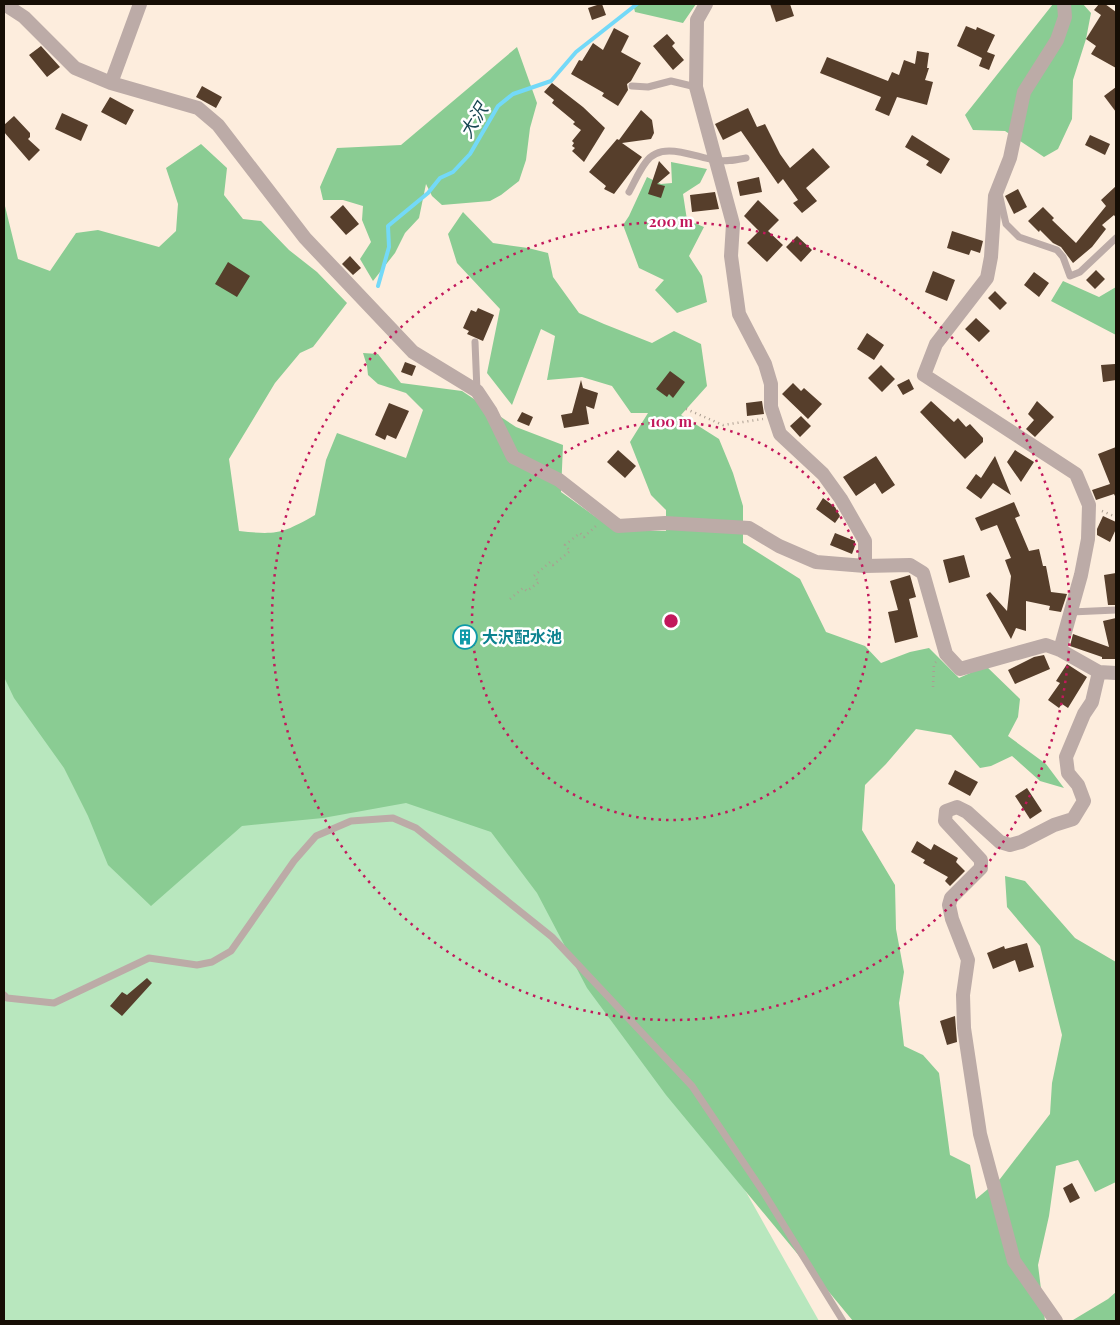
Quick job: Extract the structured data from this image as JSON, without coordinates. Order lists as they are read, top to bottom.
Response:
{
  "water": ["大沢"],
  "places": {
    "building": ["大沢配水池"]
  },
  "rings": ["200 m", "100 m"]
}
